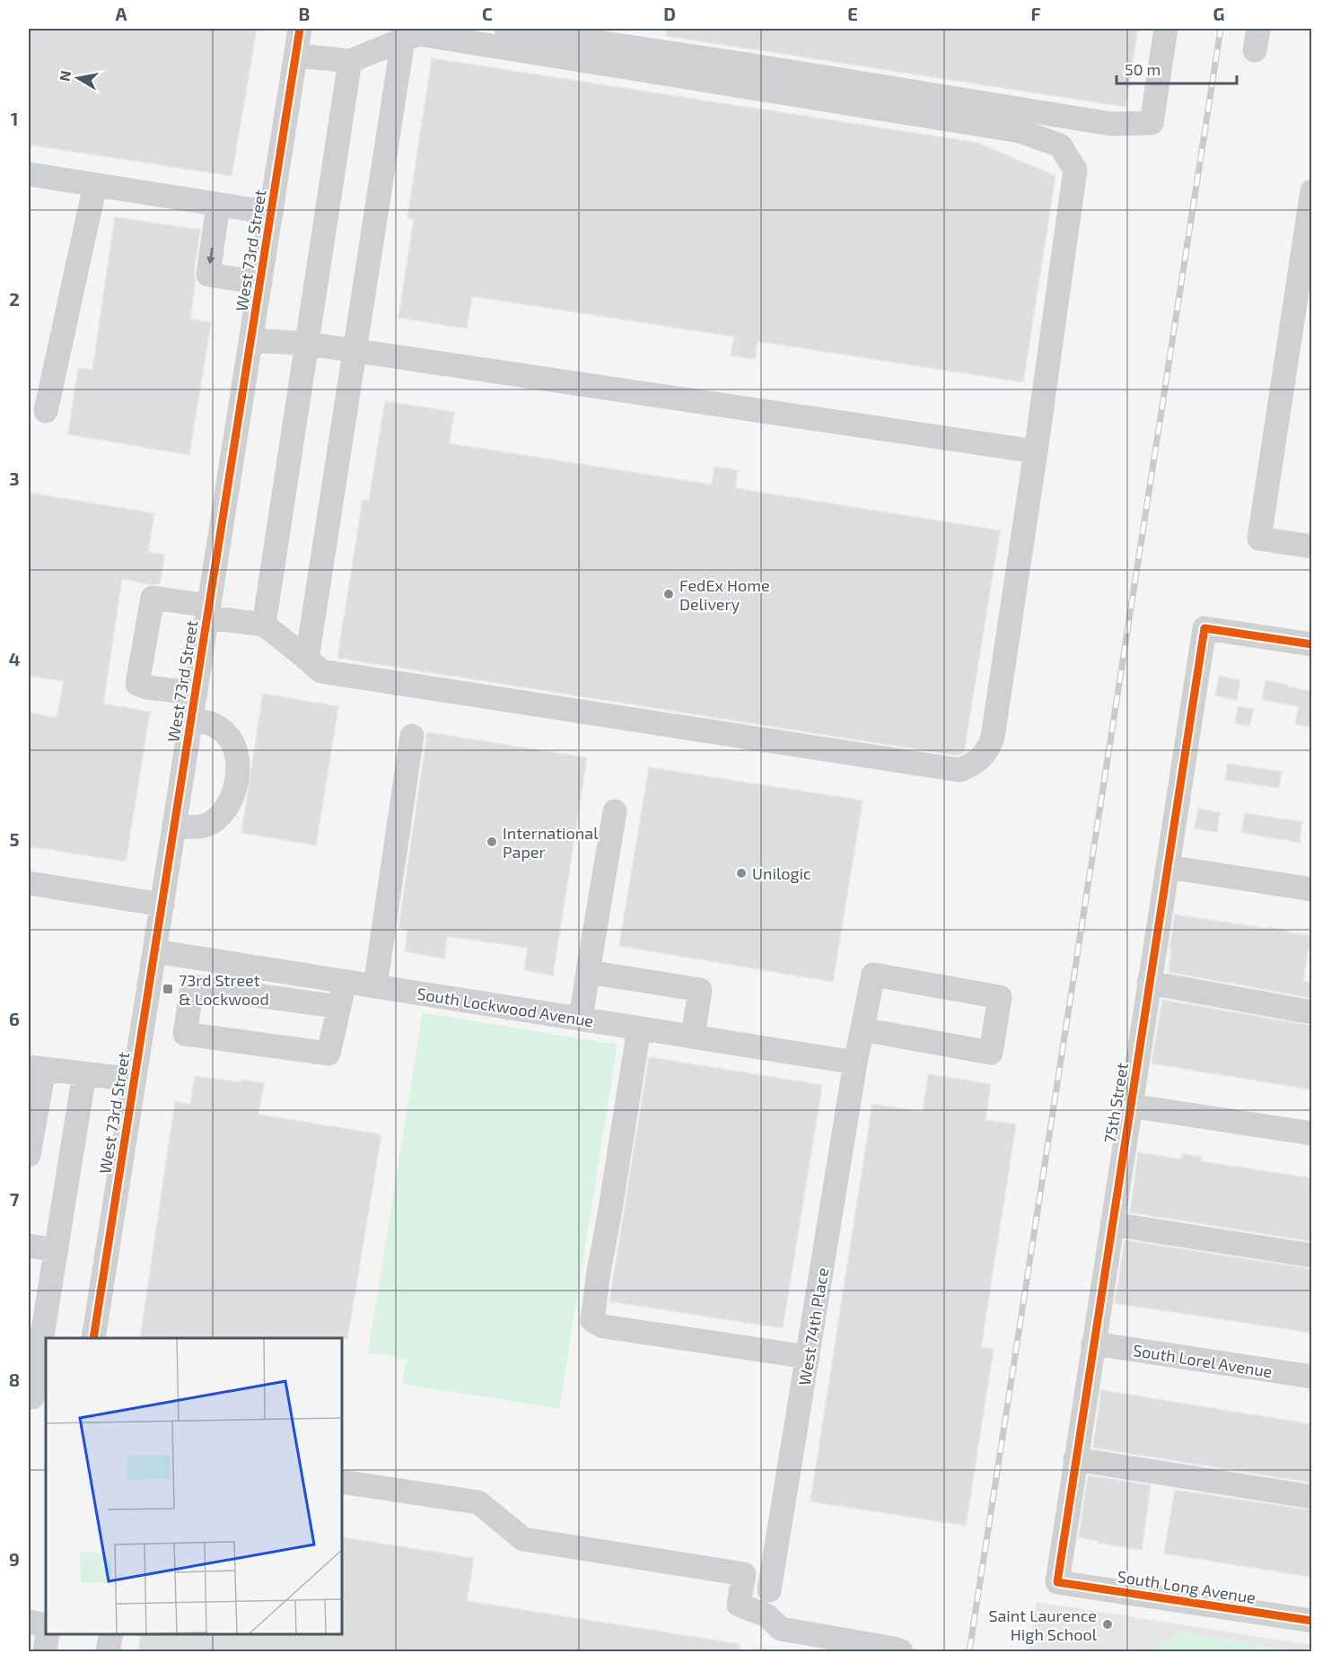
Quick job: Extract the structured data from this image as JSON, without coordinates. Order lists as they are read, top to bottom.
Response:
{
  "streets": {
    "street": [
      "West 73rd Street",
      "South Lockwood Avenue",
      "75th Street",
      "West 74th Place",
      "South Lorel Avenue",
      "South Long Avenue"
    ]
  },
  "crossings": [
    ["West 73rd Street", "South Lockwood Avenue"],
    ["South Lockwood Avenue", "West 74th Place"],
    ["75th Street", "South Lorel Avenue"],
    ["75th Street", "South Long Avenue"]
  ],
  "places": {
    "other": [
      "FedEx Home Delivery",
      "International Paper",
      "Unilogic",
      "Saint Laurence High School"
    ],
    "transit": ["73rd Street & Lockwood"]
  },
  "scale_bar": "50 m",
  "north": "left",
  "grid": {
    "columns": [
      "A",
      "B",
      "C",
      "D",
      "E",
      "F",
      "G"
    ],
    "rows": [
      "1",
      "2",
      "3",
      "4",
      "5",
      "6",
      "7",
      "8",
      "9"
    ]
  }
}
